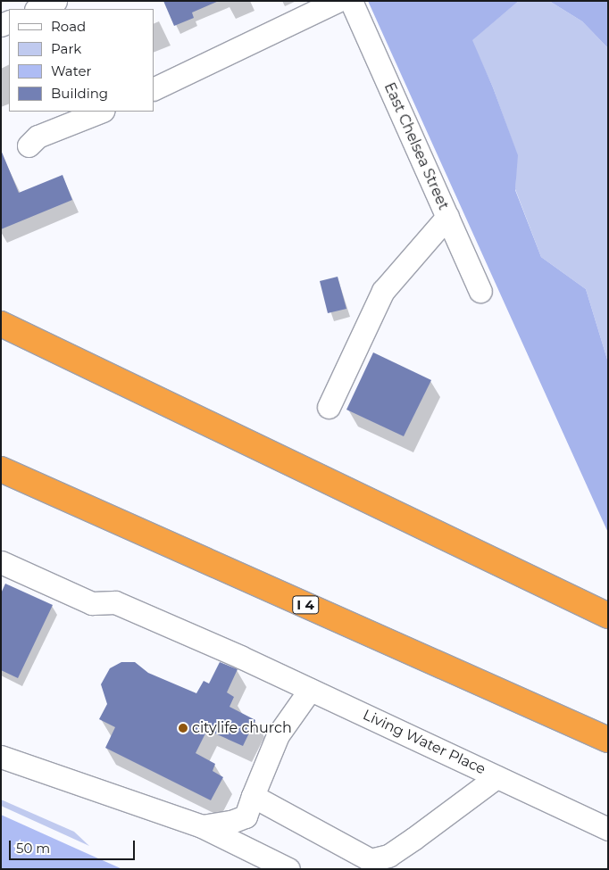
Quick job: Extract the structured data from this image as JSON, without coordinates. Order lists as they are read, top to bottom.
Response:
{
  "streets": {
    "highway": ["I 4"],
    "street": ["East Chelsea Street", "Living Water Place"]
  },
  "places": ["citylife church"],
  "legend": [
    "Road",
    "Park",
    "Water",
    "Building"
  ],
  "scale_bar": "50 m"
}
